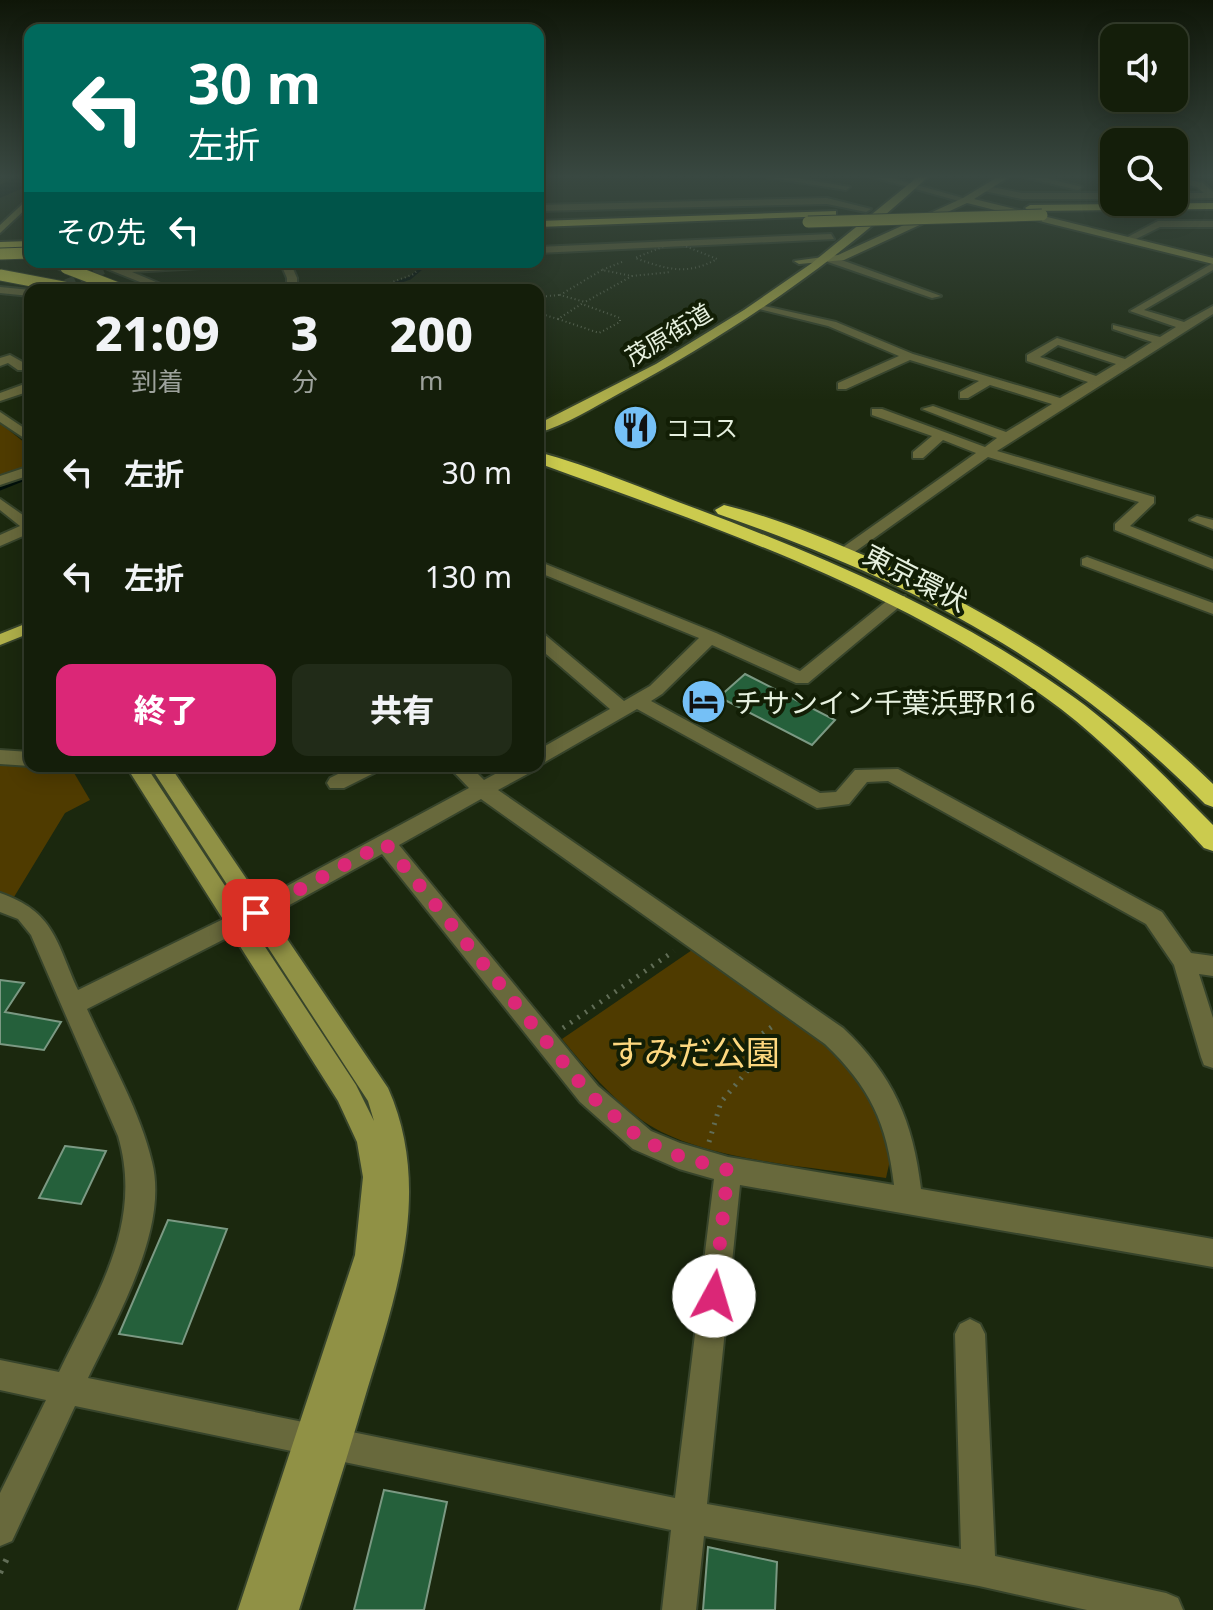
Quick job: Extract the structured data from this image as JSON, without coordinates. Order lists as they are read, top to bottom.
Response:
{
  "streets": {
    "highway": ["東京環状"],
    "main road": ["茂原街道"]
  },
  "parks": ["すみだ公園"],
  "places": {
    "restaurant": ["ココス"],
    "hotel": ["チサンイン千葉浜野R16"]
  },
  "page": {
    "turn": ["30 m", "左折"],
    "then": "その先",
    "eta": [
      "21:09",
      "到着",
      "3",
      "分",
      "200",
      "m"
    ],
    "list": [
      {
        "name": "左折",
        "value": "30 m"
      },
      {
        "name": "左折",
        "value": "130 m"
      }
    ],
    "buttons": ["終了", "共有"]
  }
}
